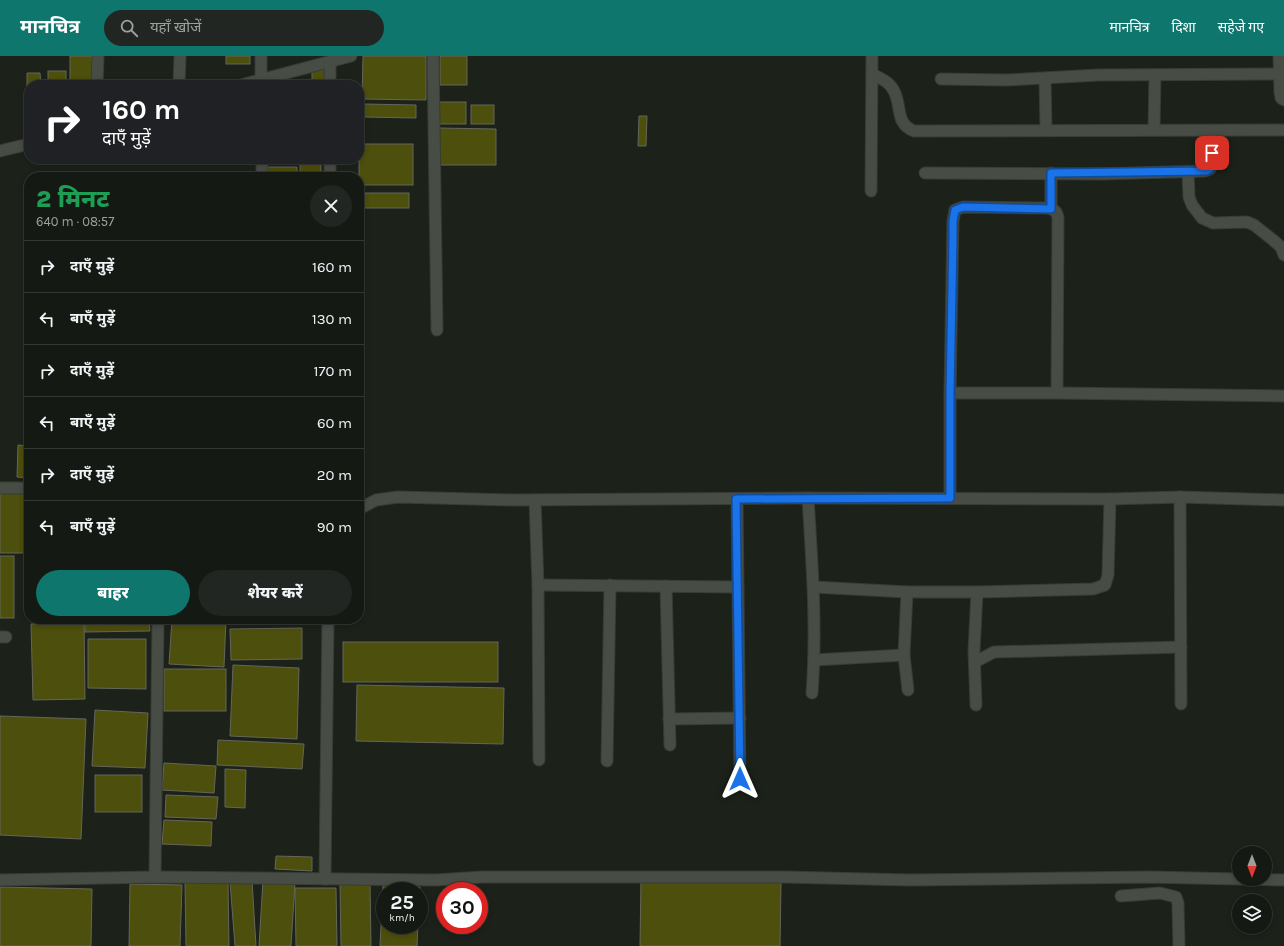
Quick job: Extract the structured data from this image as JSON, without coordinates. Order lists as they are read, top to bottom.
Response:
{
  "north": "bottom",
  "page": {
    "header": "मानचित्र",
    "search": "यहाँ खोजें",
    "nav": ["मानचित्र", "दिशा", "सहेजे गए"],
    "turn": ["160 m", "दाएँ मुड़ें"],
    "heading": ["2 मिनट", "640 m · 08:57"],
    "list": [
      {
        "name": "दाएँ मुड़ें",
        "value": "160 m"
      },
      {
        "name": "बाएँ मुड़ें",
        "value": "130 m"
      },
      {
        "name": "दाएँ मुड़ें",
        "value": "170 m"
      },
      {
        "name": "बाएँ मुड़ें",
        "value": "60 m"
      },
      {
        "name": "दाएँ मुड़ें",
        "value": "20 m"
      },
      {
        "name": "बाएँ मुड़ें",
        "value": "90 m"
      }
    ],
    "buttons": ["बाहर", "शेयर करें"],
    "speed": "25 km/h",
    "limit": "30"
  }
}
